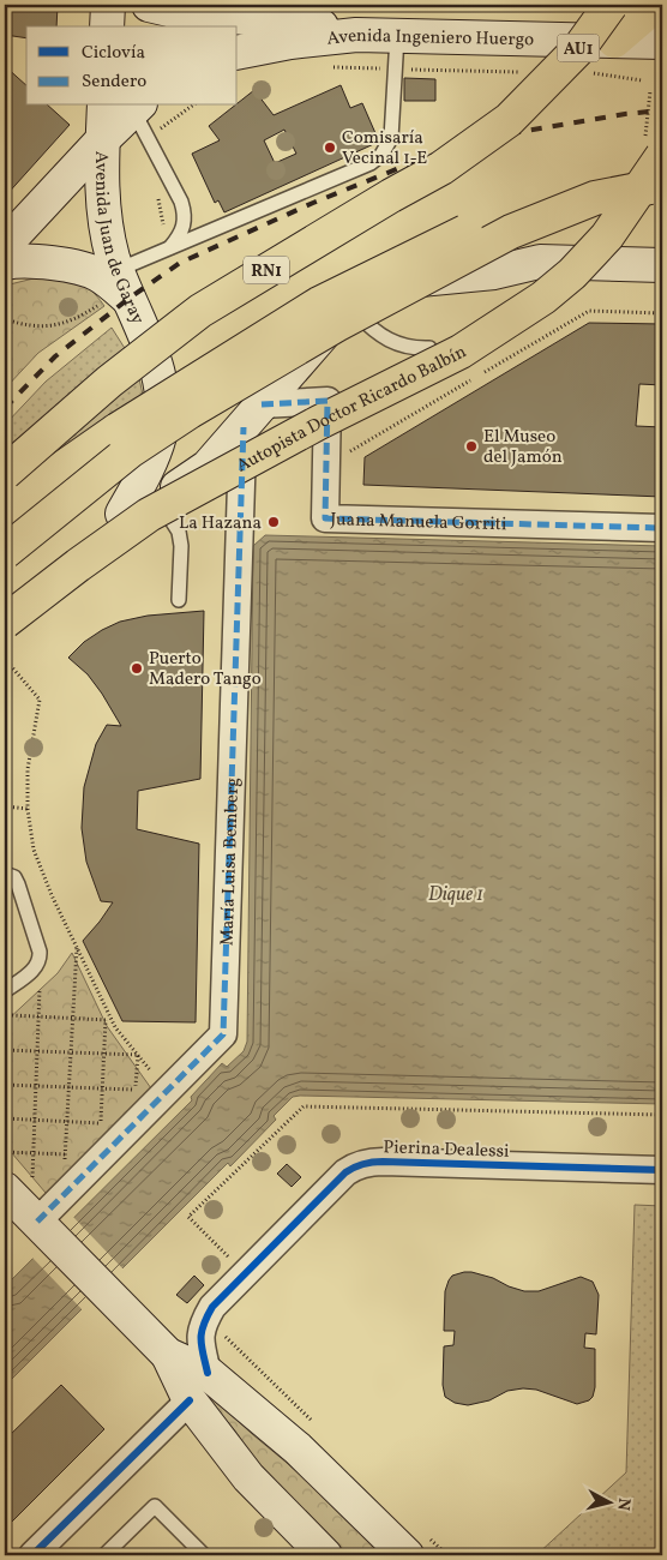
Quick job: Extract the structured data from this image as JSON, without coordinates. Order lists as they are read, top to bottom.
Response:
{
  "streets": {
    "highway": ["AU1", "RN1", "Autopista Doctor Ricardo Balbín"],
    "main road": ["Avenida Ingeniero Huergo", "Avenida Juan de Garay"],
    "street": ["Juana Manuela Gorriti", "María Luisa Bemberg", "Pierina Dealessi"]
  },
  "crossings": [
    ["AU1", "RN1"],
    ["Juana Manuela Gorriti", "María Luisa Bemberg"]
  ],
  "water": ["Dique 1"],
  "places": [
    "Comisaría Vecinal 1-E",
    "El Museo del Jamón",
    "La Hazana",
    "Puerto Madero Tango"
  ],
  "legend": ["Ciclovía", "Sendero"],
  "north": "right"
}
